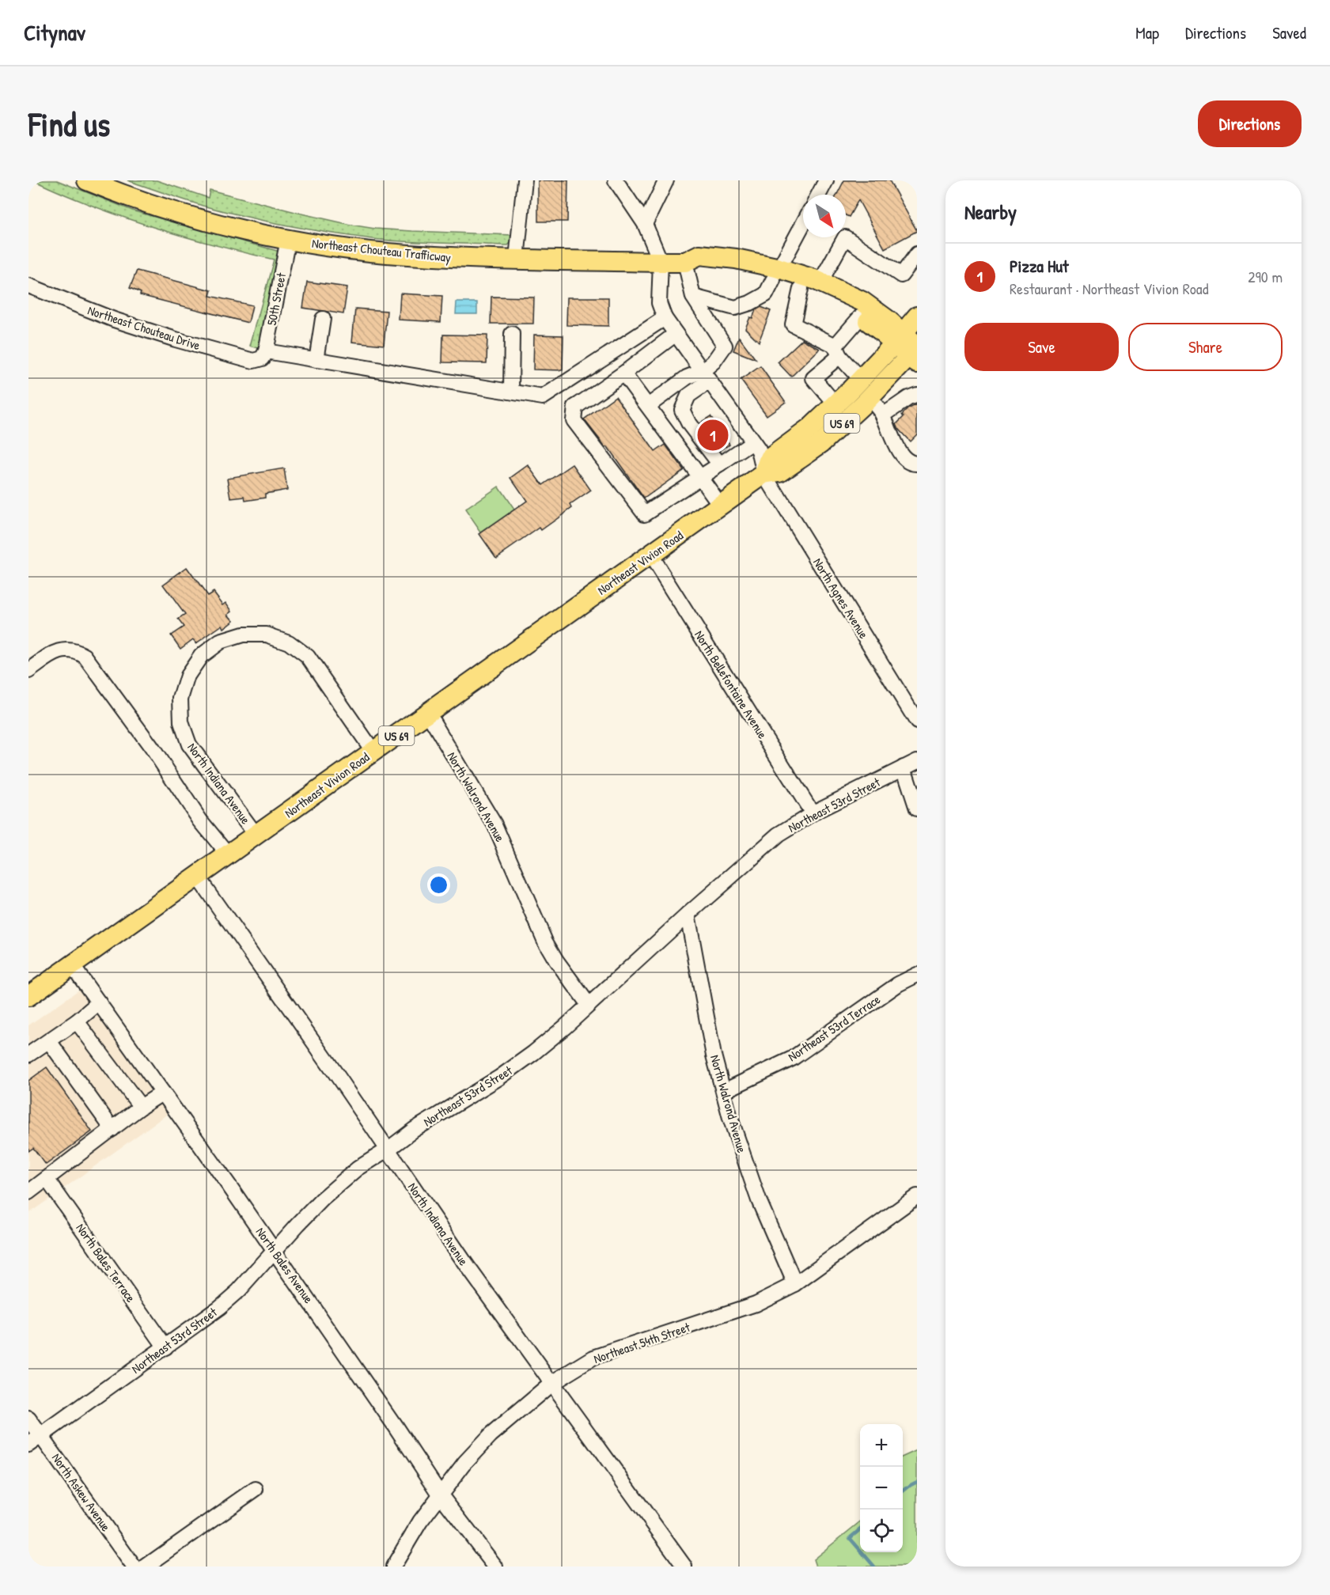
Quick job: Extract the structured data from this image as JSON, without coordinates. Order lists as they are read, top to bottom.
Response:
{
  "streets": {
    "main road": ["Northeast Chouteau Trafficway", "US 69", "Northeast Vivion Road"],
    "street": [
      "50th Street",
      "Northeast Chouteau Drive",
      "North Agnes Avenue",
      "North Bellefontaine Avenue",
      "North Indiana Avenue",
      "North Walrond Avenue",
      "Northeast 53rd Street",
      "Northeast 53rd Terrace",
      "North Bales Terrace",
      "North Bales Avenue",
      "Northeast 54th Street",
      "North Askew Avenue"
    ]
  },
  "crossings": [
    ["Northeast Chouteau Trafficway", "50th Street"],
    ["Northeast Chouteau Trafficway", "Northeast Vivion Road"],
    ["50th Street", "Northeast Chouteau Drive"],
    ["Northeast Chouteau Drive", "North Agnes Avenue"],
    ["Northeast Vivion Road", "North Agnes Avenue"],
    ["Northeast Vivion Road", "North Bellefontaine Avenue"],
    ["Northeast Vivion Road", "North Indiana Avenue"],
    ["Northeast Vivion Road", "North Walrond Avenue"],
    ["Northeast Vivion Road", "North Bales Avenue"],
    ["North Bellefontaine Avenue", "Northeast 53rd Street"],
    ["North Indiana Avenue", "Northeast 53rd Street"],
    ["North Indiana Avenue", "Northeast 54th Street"],
    ["North Walrond Avenue", "Northeast 53rd Street"],
    ["North Walrond Avenue", "Northeast 53rd Terrace"],
    ["North Walrond Avenue", "Northeast 54th Street"],
    ["Northeast 53rd Street", "North Bales Terrace"],
    ["Northeast 53rd Street", "North Bales Avenue"],
    ["Northeast 53rd Street", "North Askew Avenue"],
    ["North Bales Avenue", "Northeast 54th Street"]
  ],
  "north": "bottom right",
  "page": {
    "header": "Citynav",
    "nav": ["Map", "Directions", "Saved"],
    "buttons": [
      "Directions",
      ["Save", "Share"]
    ],
    "title": "Find us",
    "heading": "Nearby",
    "list": [
      {
        "mark": "1",
        "name": "Pizza Hut",
        "note": "Restaurant · Northeast Vivion Road",
        "value": "290 m"
      }
    ],
    "pins": "1",
    "map_buttons": ["+", "−"]
  }
}
